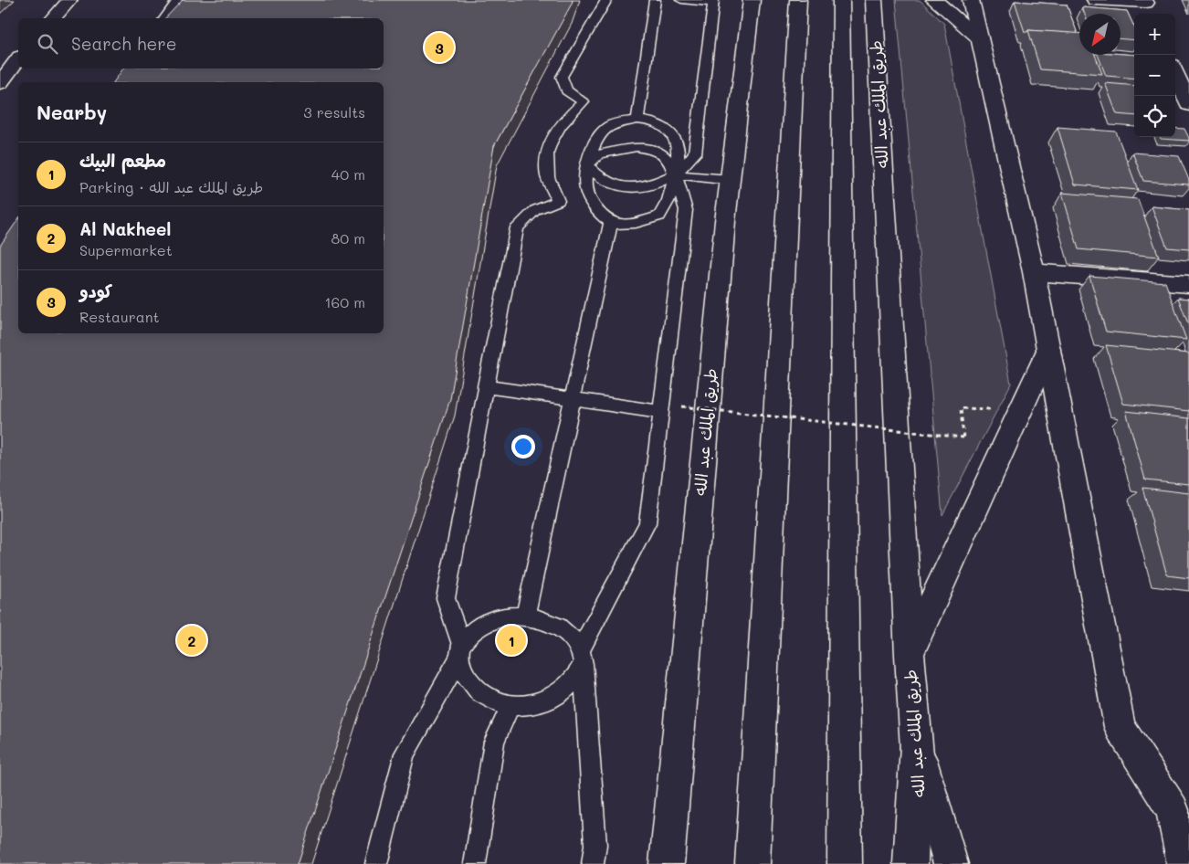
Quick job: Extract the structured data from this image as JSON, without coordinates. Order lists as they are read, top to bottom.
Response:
{
  "streets": {
    "main road": ["طريق الملك عبد الله"]
  },
  "north": "bottom left",
  "page": {
    "map_buttons": ["+", "−"],
    "search": "Search here",
    "pins": ["3", "1", "2"],
    "heading": ["Nearby", "3 results"],
    "list": [
      {
        "mark": "1",
        "name": "مطعم البيك",
        "note": "Parking · طريق الملك عبد الله",
        "value": "40 m"
      },
      {
        "mark": "2",
        "name": "Al Nakheel",
        "note": "Supermarket",
        "value": "80 m"
      },
      {
        "mark": "3",
        "name": "كودو",
        "note": "Restaurant",
        "value": "160 m"
      }
    ]
  }
}
